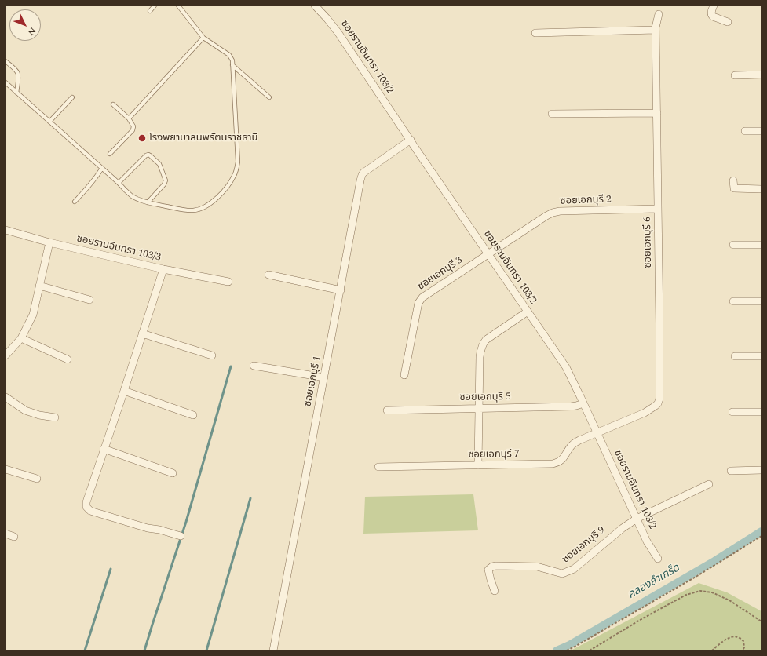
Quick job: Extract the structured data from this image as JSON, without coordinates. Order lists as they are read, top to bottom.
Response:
{
  "streets": {
    "street": [
      "ซอยรามอินทรา 103/2",
      "ซอยเอกบุรี 2",
      "ซอยเอกบุรี 6",
      "ซอยรามอินทรา 103/3",
      "ซอยเอกบุรี 3",
      "ซอยเอกบุรี 1",
      "ซอยเอกบุรี 5",
      "ซอยเอกบุรี 7",
      "ซอยเอกบุรี 9"
    ]
  },
  "crossings": [
    ["ซอยรามอินทรา 103/2", "ซอยเอกบุรี 2"],
    ["ซอยรามอินทรา 103/2", "ซอยเอกบุรี 6"],
    ["ซอยรามอินทรา 103/2", "ซอยเอกบุรี 3"],
    ["ซอยรามอินทรา 103/2", "ซอยเอกบุรี 1"],
    ["ซอยรามอินทรา 103/2", "ซอยเอกบุรี 5"],
    ["ซอยรามอินทรา 103/2", "ซอยเอกบุรี 7"],
    ["ซอยรามอินทรา 103/2", "ซอยเอกบุรี 9"],
    ["ซอยเอกบุรี 2", "ซอยเอกบุรี 6"],
    ["ซอยเอกบุรี 2", "ซอยเอกบุรี 3"],
    ["ซอยเอกบุรี 6", "ซอยเอกบุรี 7"]
  ],
  "water": ["คลองลำเกร็ด"],
  "places": ["โรงพยาบาลนพรัตนราชธานี"],
  "north": "bottom right"
}
